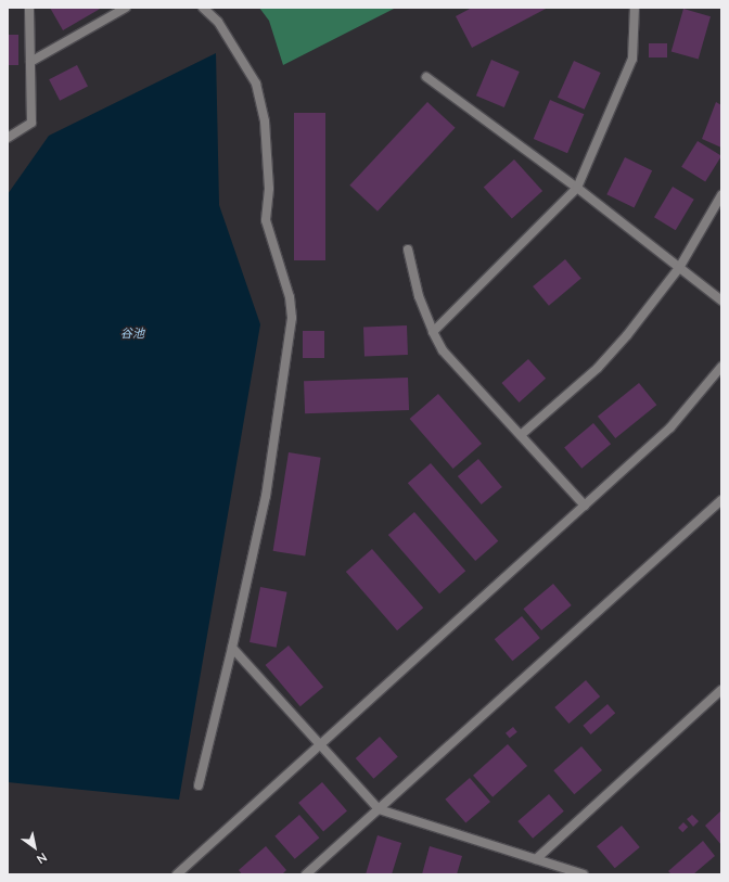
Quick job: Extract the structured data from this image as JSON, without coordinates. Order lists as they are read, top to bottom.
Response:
{
  "water": ["谷池"],
  "north": "bottom right"
}
